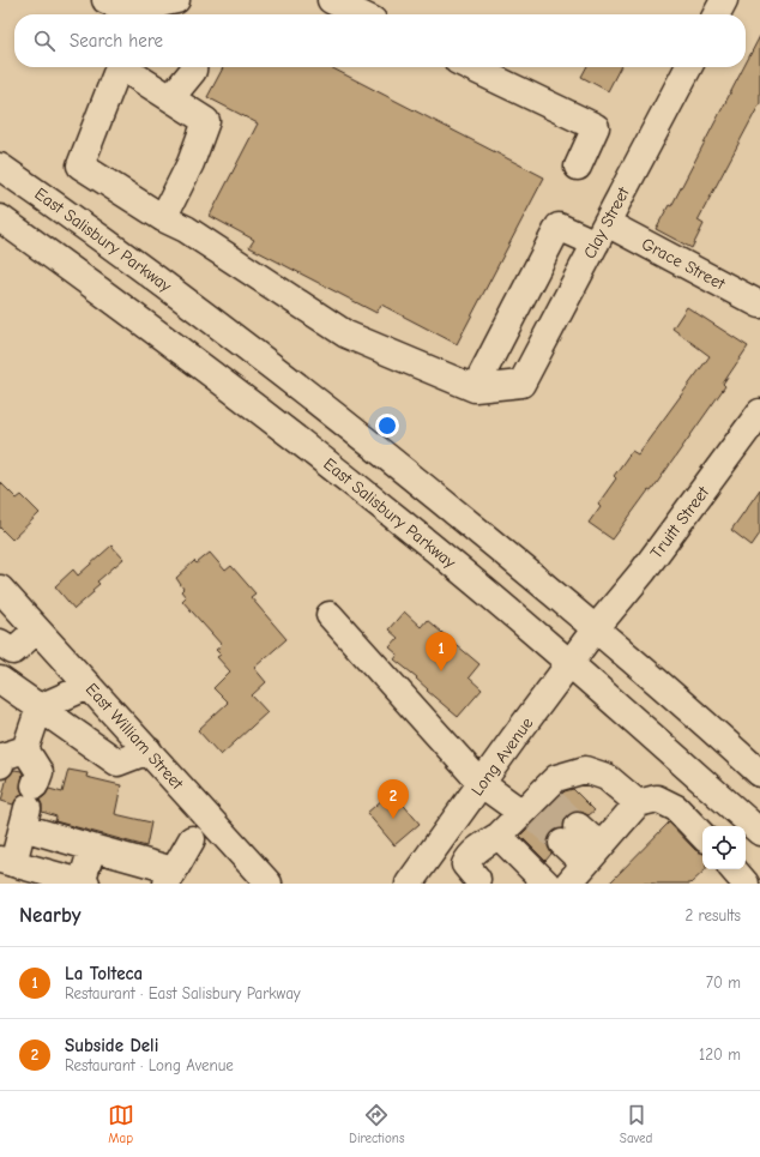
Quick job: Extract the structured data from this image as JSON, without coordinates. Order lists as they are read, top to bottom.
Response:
{
  "streets": {
    "main road": [
      "Clay Street",
      "East Salisbury Parkway",
      "Grace Street",
      "Truitt Street",
      "East William Street",
      "Long Avenue"
    ]
  },
  "crossings": [
    ["Clay Street", "Grace Street"],
    ["East Salisbury Parkway", "Truitt Street"],
    ["East Salisbury Parkway", "Long Avenue"],
    ["Truitt Street", "Long Avenue"]
  ],
  "page": {
    "search": "Search here",
    "pins": ["1", "2"],
    "heading": ["Nearby", "2 results"],
    "list": [
      {
        "mark": "1",
        "name": "La Tolteca",
        "note": "Restaurant · East Salisbury Parkway",
        "value": "70 m"
      },
      {
        "mark": "2",
        "name": "Subside Deli",
        "note": "Restaurant · Long Avenue",
        "value": "120 m"
      }
    ],
    "nav": ["Map", "Directions", "Saved"]
  }
}
